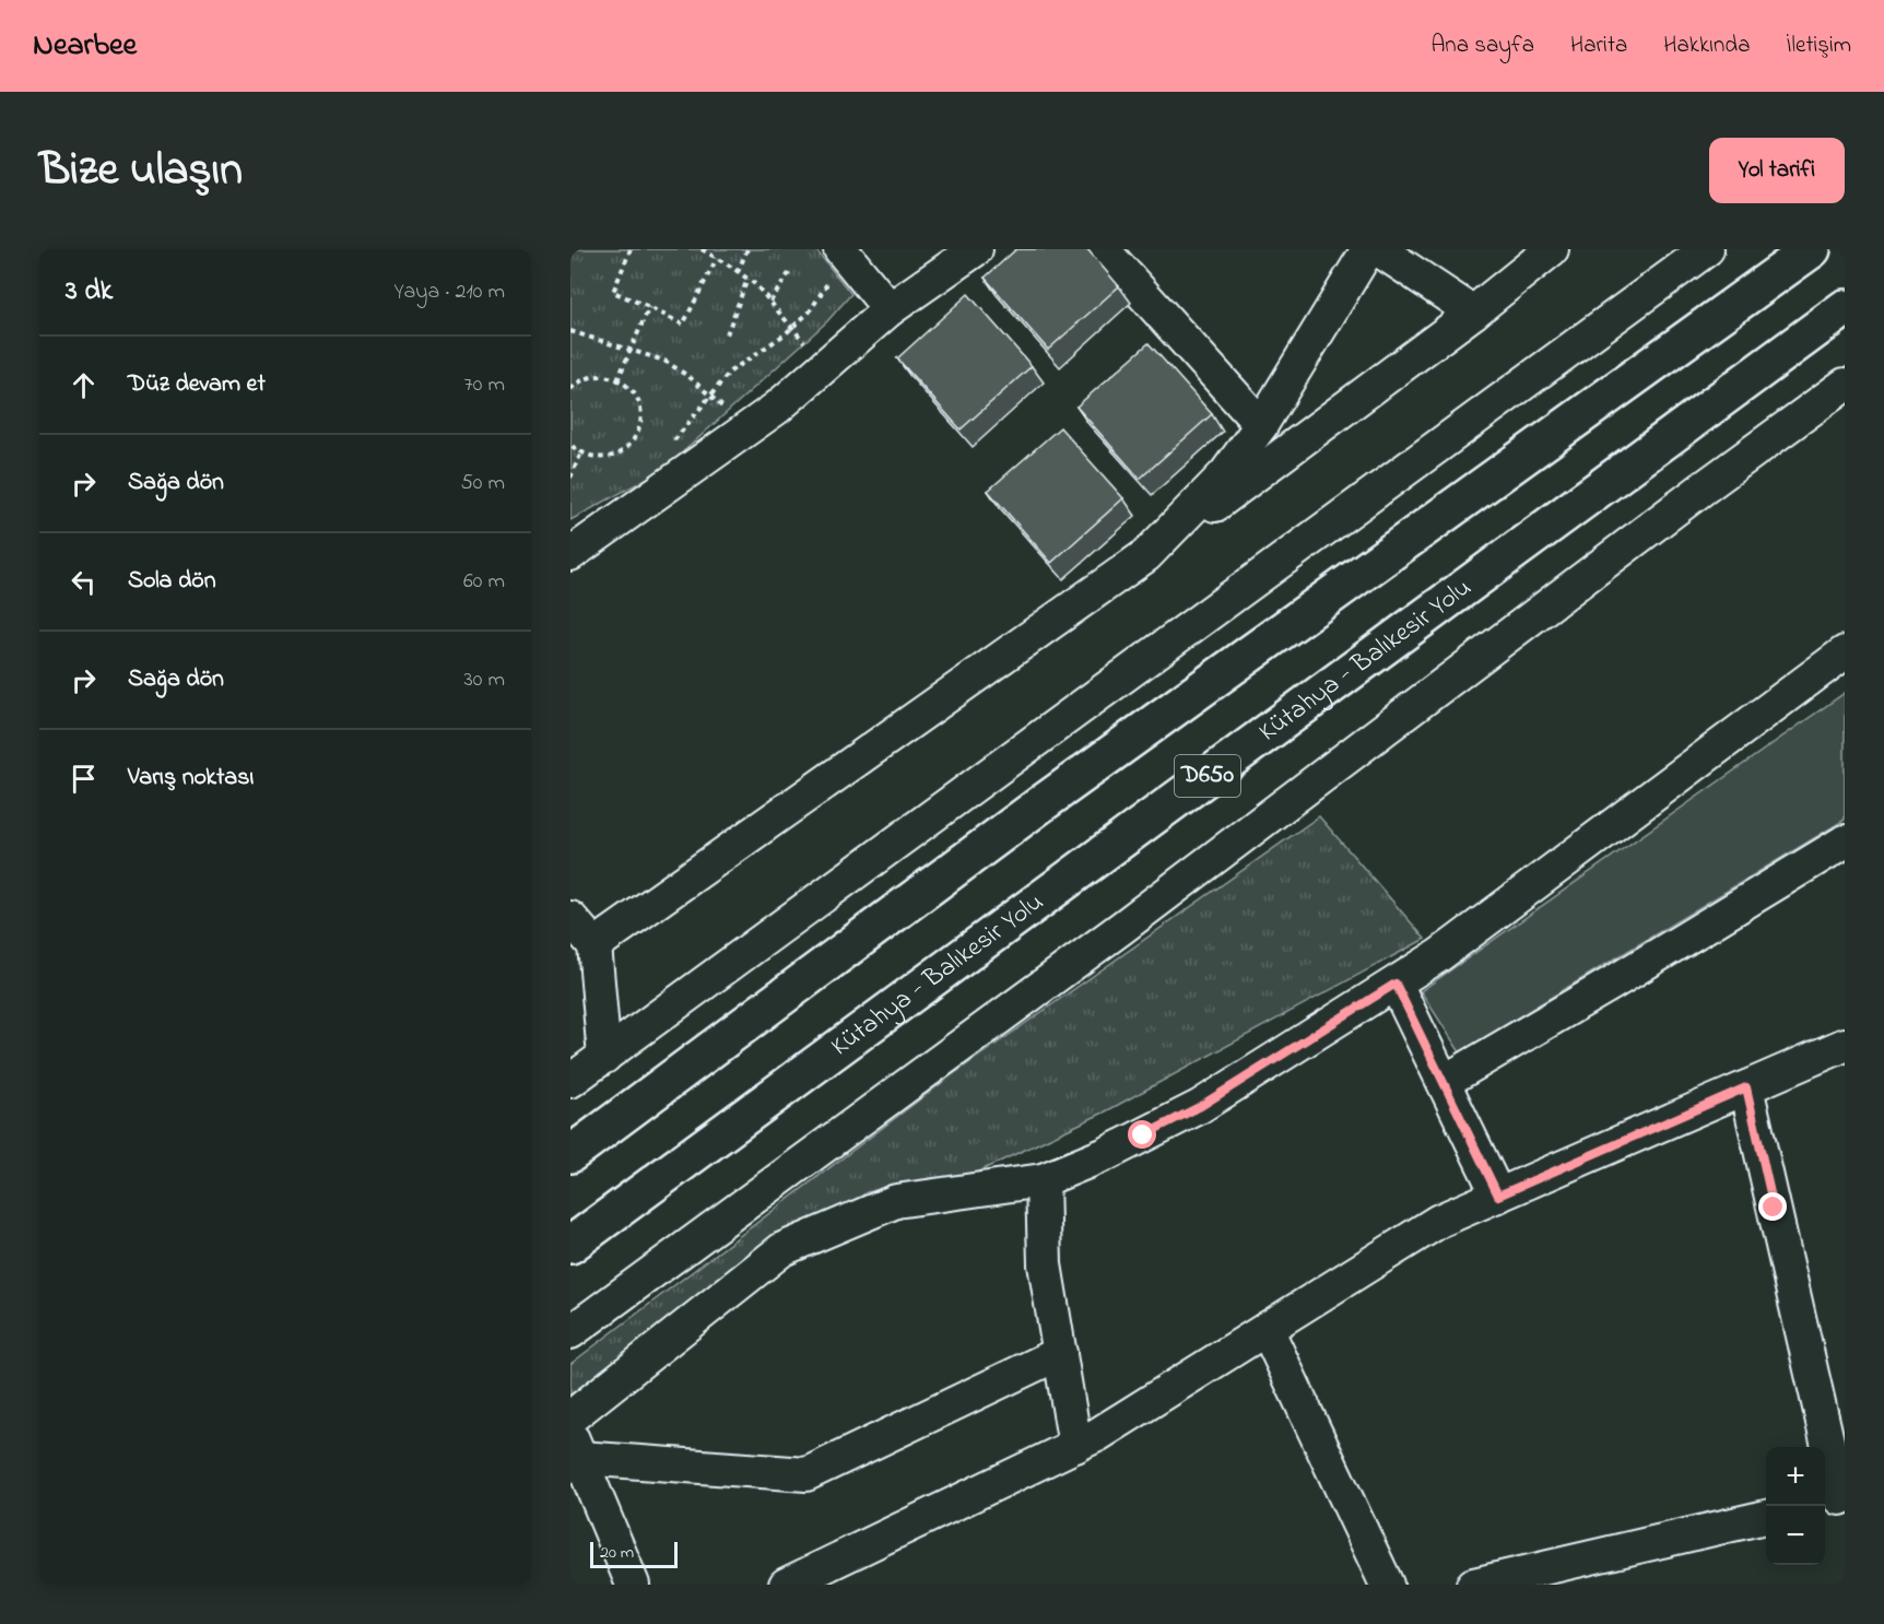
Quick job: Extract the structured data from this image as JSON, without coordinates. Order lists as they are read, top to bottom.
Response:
{
  "streets": {
    "highway": ["Kütahya - Balıkesir Yolu", "D650"]
  },
  "scale_bar": "20 m",
  "page": {
    "header": "Nearbee",
    "nav": [
      "Ana sayfa",
      "Harita",
      "Hakkında",
      "İletişim"
    ],
    "title": "Bize ulaşın",
    "buttons": "Yol tarifi",
    "heading": ["3 dk", "Yaya · 210 m"],
    "list": [
      ["Düz devam et", "70 m"],
      ["Sağa dön", "50 m"],
      ["Sola dön", "60 m"],
      ["Sağa dön", "30 m"],
      "Varış noktası"
    ],
    "map_buttons": ["+", "−"],
    "scale": "20 m"
  }
}
